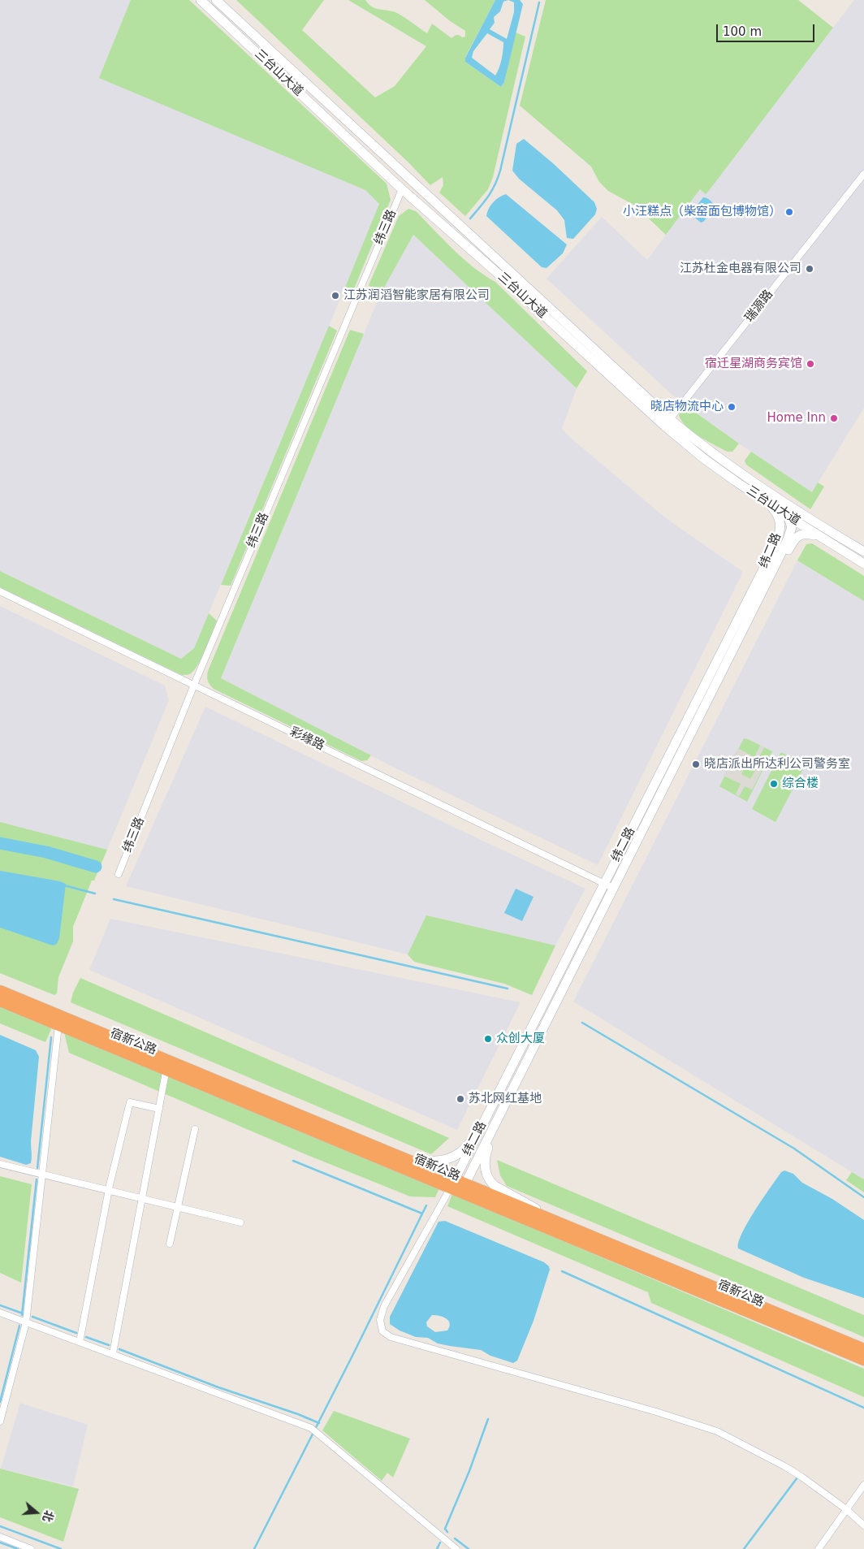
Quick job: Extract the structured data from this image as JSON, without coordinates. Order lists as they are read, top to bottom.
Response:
{
  "streets": {
    "highway": ["宿新公路"],
    "street": [
      "三台山大道",
      "纬三路",
      "瑞源路",
      "纬二路",
      "彩缘路"
    ]
  },
  "crossings": [
    ["三台山大道", "纬三路"],
    ["三台山大道", "瑞源路"],
    ["三台山大道", "纬二路"],
    ["纬三路", "彩缘路"],
    ["纬二路", "彩缘路"],
    ["纬二路", "宿新公路"]
  ],
  "places": [
    "小汪糕点（柴窑面包博物馆）",
    "江苏杜金电器有限公司",
    "江苏润滔智能家居有限公司",
    "宿迁星湖商务宾馆",
    "晓店物流中心",
    "Home Inn",
    "晓店派出所达利公司警务室",
    "综合楼",
    "众创大厦",
    "苏北网红基地"
  ],
  "scale_bar": "100 m",
  "north": "right"
}
